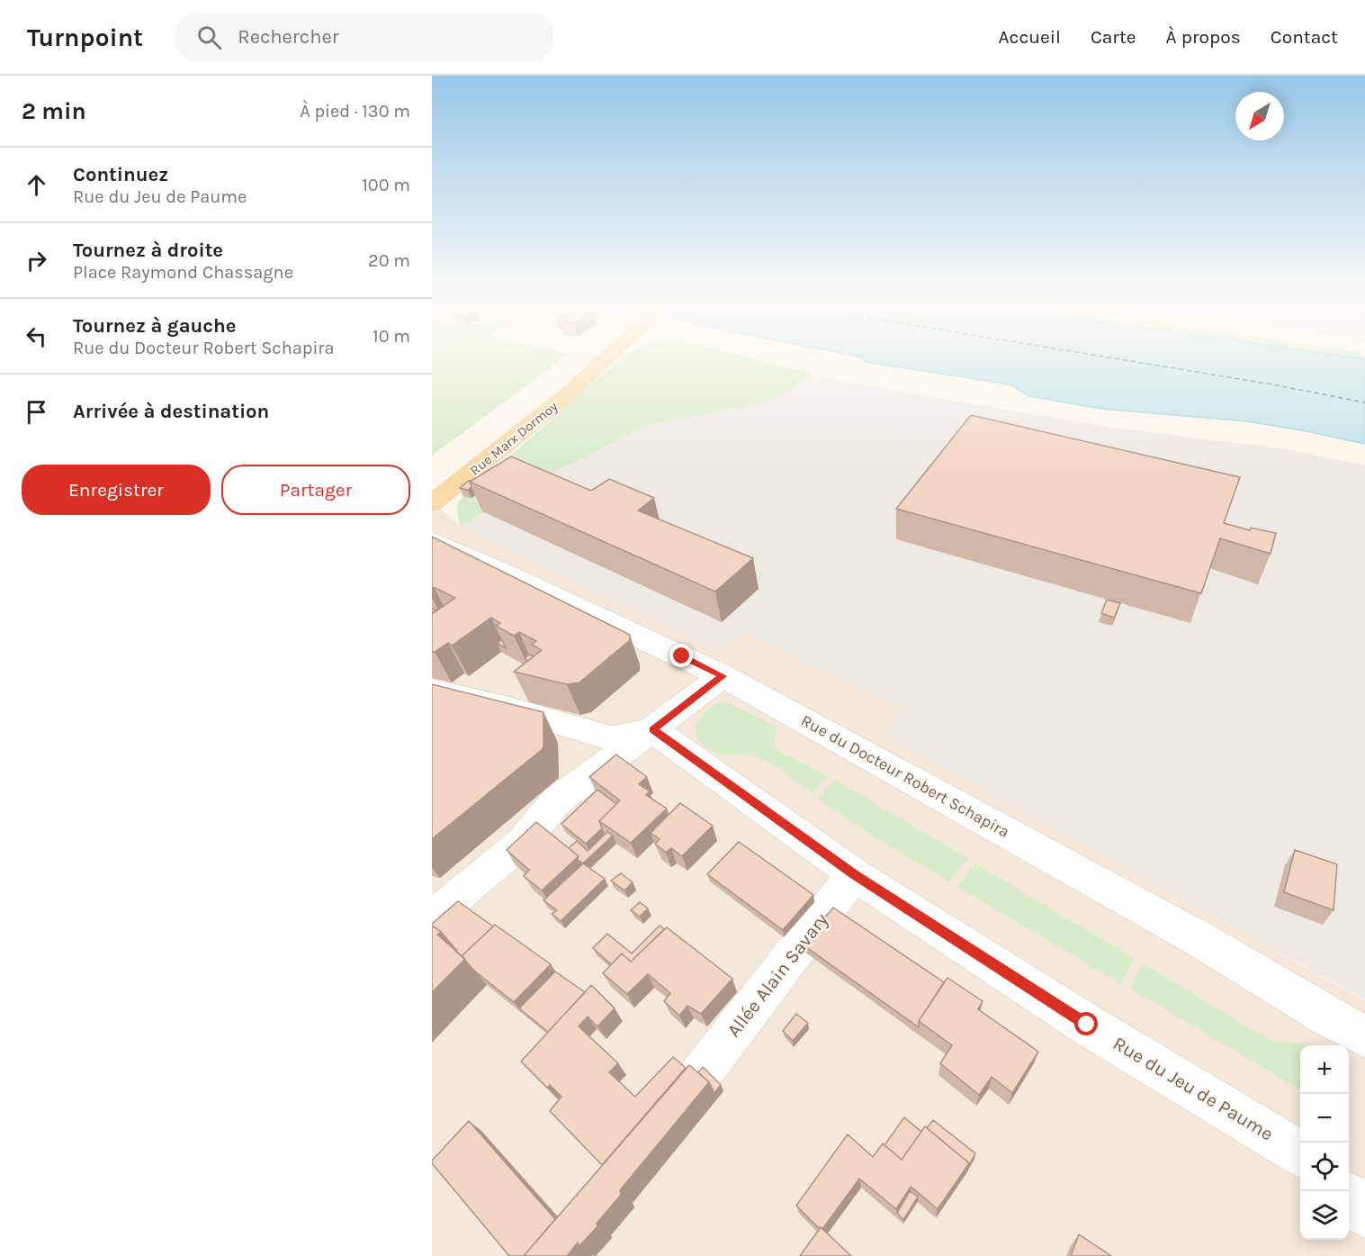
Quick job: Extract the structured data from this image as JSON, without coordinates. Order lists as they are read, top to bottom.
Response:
{
  "streets": {
    "main road": ["Rue Marx Dormoy"],
    "street": ["Rue du Docteur Robert Schapira", "Allée Alain Savary", "Rue du Jeu de Paume"]
  },
  "crossings": [
    ["Allée Alain Savary", "Rue du Jeu de Paume"]
  ],
  "north": "bottom left",
  "page": {
    "header": "Turnpoint",
    "search": "Rechercher",
    "nav": [
      "Accueil",
      "Carte",
      "À propos",
      "Contact"
    ],
    "heading": ["2 min", "À pied · 130 m"],
    "list": [
      ["Continuez", "Rue du Jeu de Paume", "100 m"],
      ["Tournez à droite", "Place Raymond Chassagne", "20 m"],
      ["Tournez à gauche", "Rue du Docteur Robert Schapira", "10 m"],
      "Arrivée à destination"
    ],
    "buttons": ["Enregistrer", "Partager"],
    "map_buttons": ["+", "−"]
  }
}
